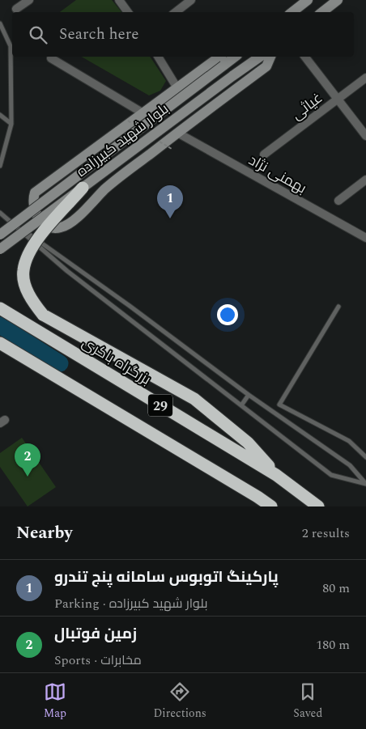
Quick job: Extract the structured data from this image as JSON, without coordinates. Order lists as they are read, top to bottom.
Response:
{
  "streets": {
    "highway": ["بزرگراه باکری", "29"],
    "main road": ["بلوار شهید کبیرزاده"],
    "street": ["غیاثی", "بهمنی نژاد"]
  },
  "crossings": [
    ["بلوار شهید کبیرزاده", "بهمنی نژاد"]
  ],
  "page": {
    "search": "Search here",
    "pins": ["1", "2"],
    "heading": ["Nearby", "2 results"],
    "list": [
      {
        "mark": "1",
        "name": "پارکینگ اتوبوس سامانه پنج تندرو",
        "note": "Parking · بلوار شهید کبیرزاده",
        "value": "80 m"
      },
      {
        "mark": "2",
        "name": "زمین فوتبال",
        "note": "Sports · مخابرات",
        "value": "180 m"
      }
    ],
    "nav": ["Map", "Directions", "Saved"]
  }
}
